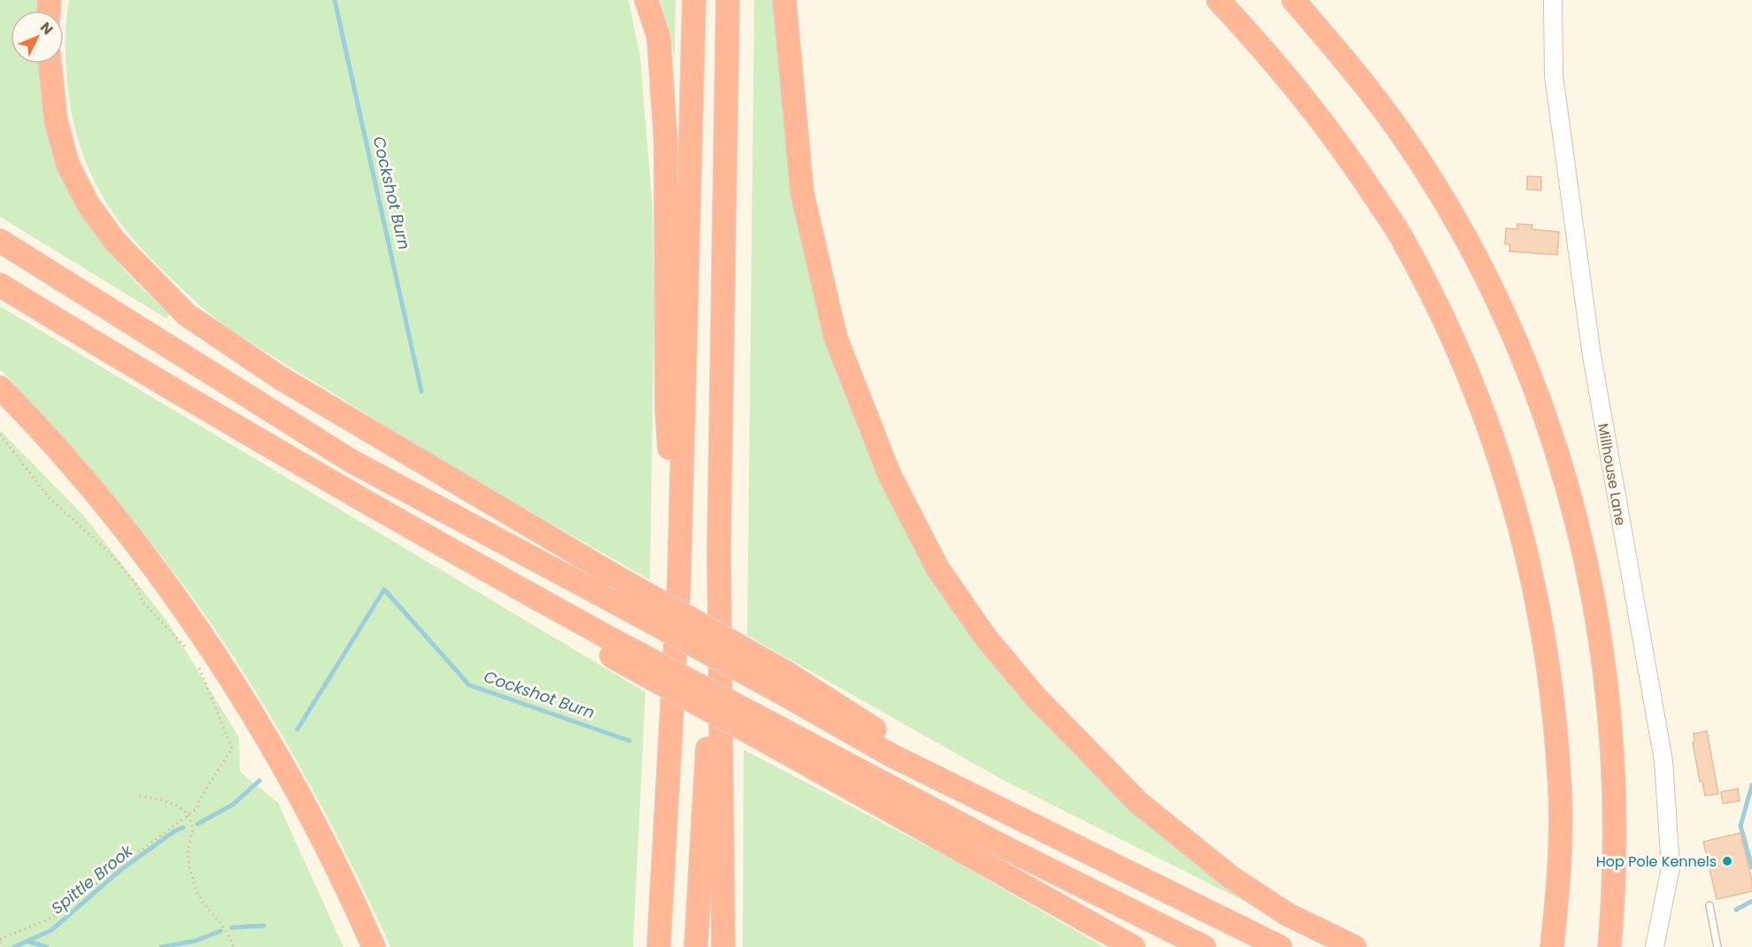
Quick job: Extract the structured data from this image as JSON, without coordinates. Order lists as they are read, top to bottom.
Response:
{
  "streets": {
    "street": ["Millhouse Lane"]
  },
  "water": ["Cockshot Burn", "Spittle Brook"],
  "places": ["Hop Pole Kennels"],
  "north": "top right"
}
